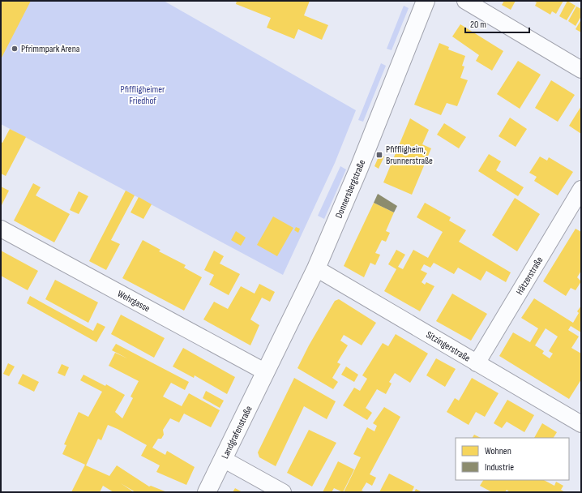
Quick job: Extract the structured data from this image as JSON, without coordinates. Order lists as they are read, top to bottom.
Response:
{
  "streets": {
    "street": [
      "Donnersbergstraße",
      "Hätzerstraße",
      "Wehrgasse",
      "Sitzingerstraße",
      "Landgrafenstraße"
    ]
  },
  "crossings": [
    ["Donnersbergstraße", "Wehrgasse"],
    ["Donnersbergstraße", "Sitzingerstraße"],
    ["Donnersbergstraße", "Landgrafenstraße"],
    ["Hätzerstraße", "Sitzingerstraße"],
    ["Wehrgasse", "Landgrafenstraße"]
  ],
  "parks": ["Pfiffligheimer Friedhof"],
  "places": {
    "other": ["Pfrimmpark Arena"],
    "transit": ["Pfiffligheim, Brunnerstraße"]
  },
  "legend": ["Wohnen", "Industrie"],
  "scale_bar": "20 m"
}
